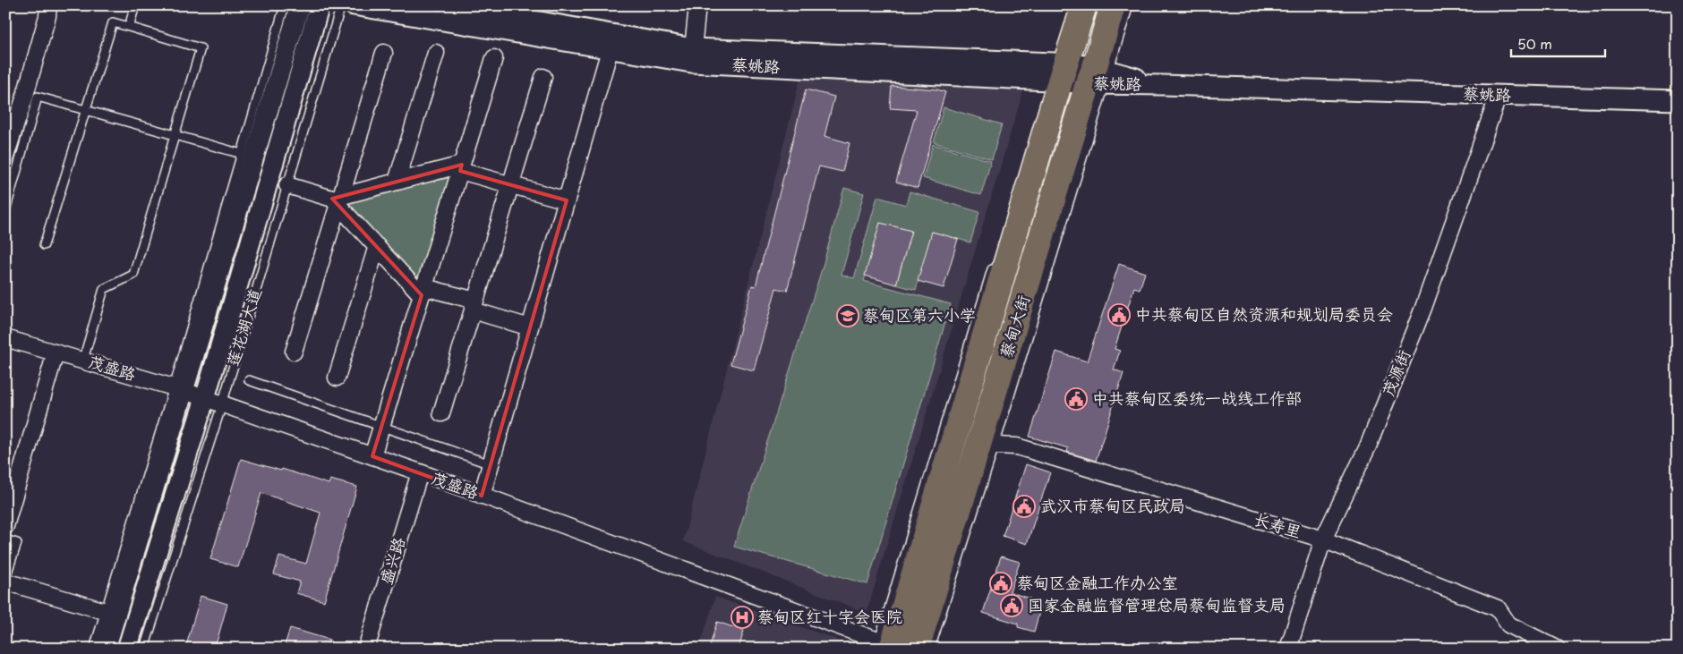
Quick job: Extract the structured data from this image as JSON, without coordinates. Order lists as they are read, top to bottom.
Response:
{
  "streets": {
    "main road": ["蔡甸大街"],
    "street": [
      "蔡姚路",
      "莲花湖大道",
      "茂盛路",
      "茂源街",
      "长寿里",
      "盛兴路"
    ]
  },
  "crossings": [
    ["蔡姚路", "蔡甸大街"],
    ["蔡姚路", "茂源街"],
    ["蔡甸大街", "茂盛路"],
    ["蔡甸大街", "长寿里"],
    ["莲花湖大道", "茂盛路"],
    ["茂盛路", "盛兴路"],
    ["茂源街", "长寿里"]
  ],
  "places": {
    "public building": [
      "中共蔡甸区自然资源和规划局委员会",
      "中共蔡甸区委统一战线工作部",
      "武汉市蔡甸区民政局",
      "蔡甸区金融工作办公室",
      "国家金融监督管理总局蔡甸监督支局"
    ],
    "school or university": ["蔡甸区第六小学"],
    "hospital": ["蔡甸区红十字会医院"]
  },
  "scale_bar": "50 m"
}
